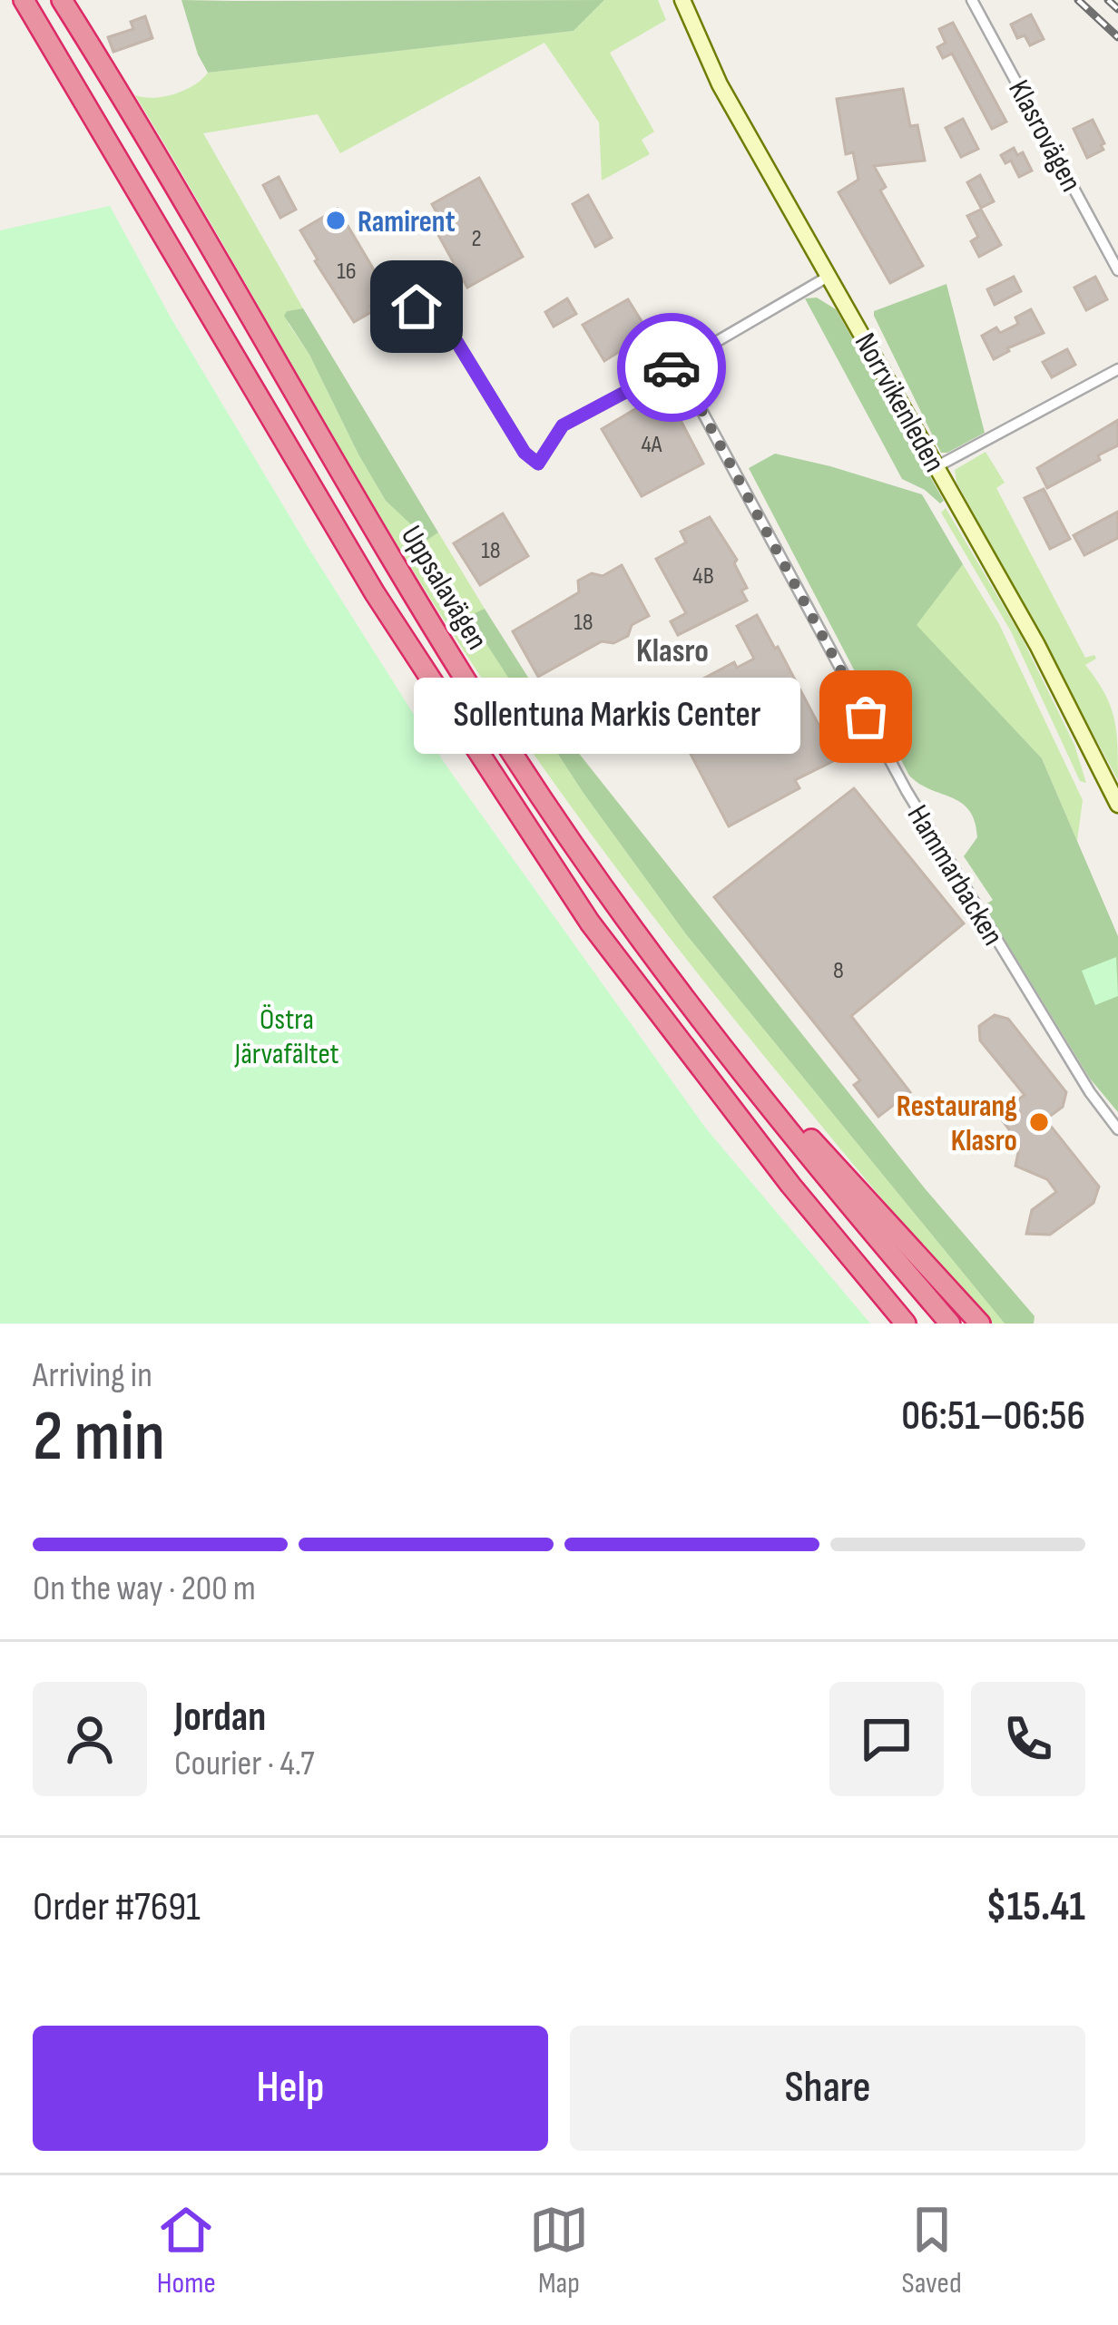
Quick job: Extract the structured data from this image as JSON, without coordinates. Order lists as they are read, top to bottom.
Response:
{
  "streets": {
    "highway": ["Uppsalavägen"],
    "main road": ["Norrvikenleden"],
    "street": ["Klasrovägen", "Hammarbacken"]
  },
  "districts": ["Klasro"],
  "parks": ["Östra Järvafältet"],
  "places": ["Ramirent", "Sollentuna Markis Center", "Restaurang Klasro"],
  "house_numbers": [
    "2",
    "16",
    "4A",
    "18",
    "4B",
    "18",
    "8"
  ],
  "page": {
    "bubble": "Sollentuna Markis Center",
    "heading": ["2 min", "Arriving in", "06:51–06:56"],
    "panel": [
      "Jordan",
      "Courier · 4.7",
      "Order #7691",
      "$15.41"
    ],
    "bar": "On the way · 200 m",
    "buttons": ["Help", "Share"],
    "tabs": ["Home", "Map", "Saved"]
  }
}
